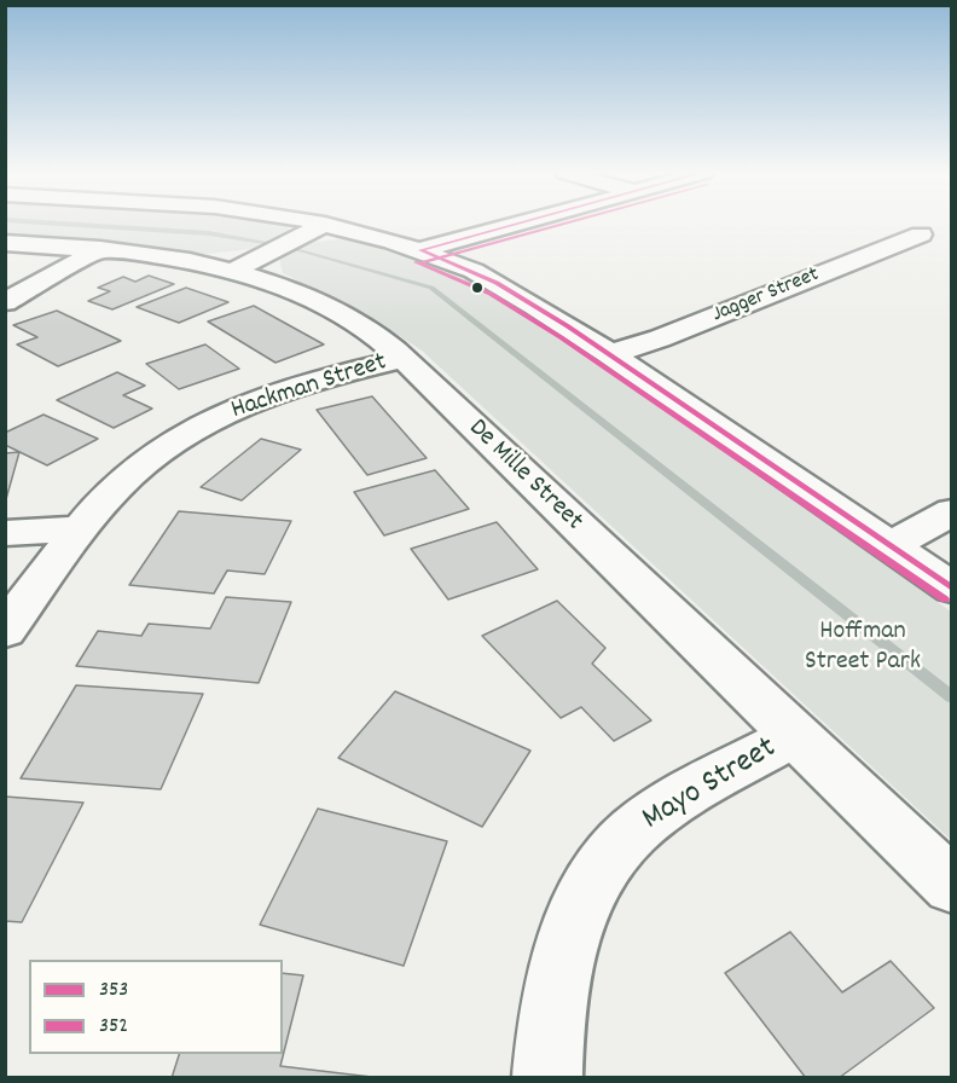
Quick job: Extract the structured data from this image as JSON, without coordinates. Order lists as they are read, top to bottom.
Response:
{
  "streets": {
    "street": [
      "Jagger Street",
      "Hackman Street",
      "De Mille Street",
      "Mayo Street"
    ]
  },
  "crossings": [
    ["Hackman Street", "De Mille Street"],
    ["De Mille Street", "Mayo Street"]
  ],
  "parks": ["Hoffman Street Park"],
  "lines": ["transit line 353", "transit line 352"],
  "legend": ["353", "352"]
}
